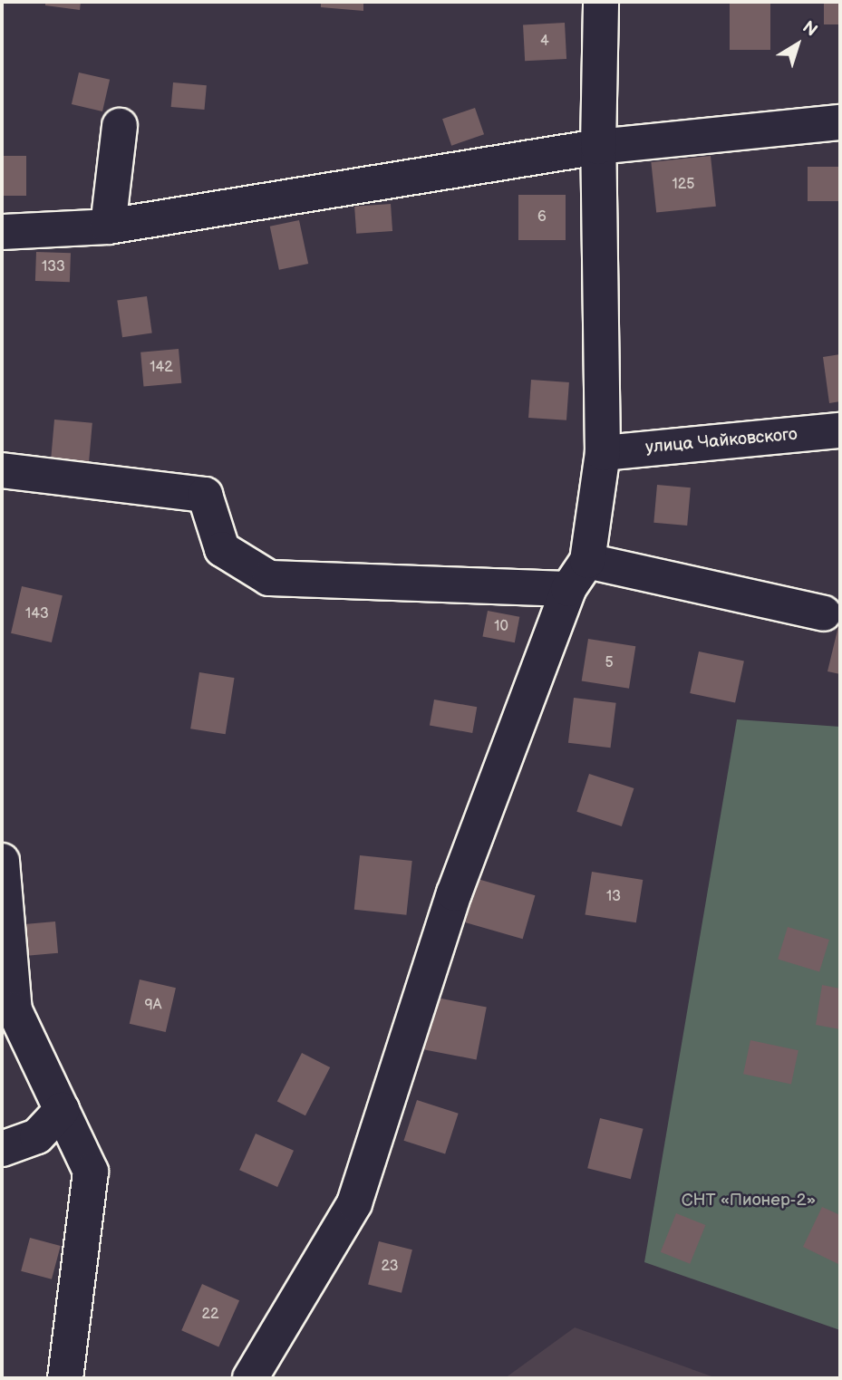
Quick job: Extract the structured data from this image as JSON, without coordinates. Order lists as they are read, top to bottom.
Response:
{
  "streets": {
    "street": ["улица Чайковского"]
  },
  "parks": ["СНТ «Пионер-2»"],
  "house_numbers": [
    "4",
    "125",
    "6",
    "133",
    "142",
    "143",
    "10",
    "5",
    "13",
    "9А",
    "23",
    "22"
  ],
  "north": "top right"
}
